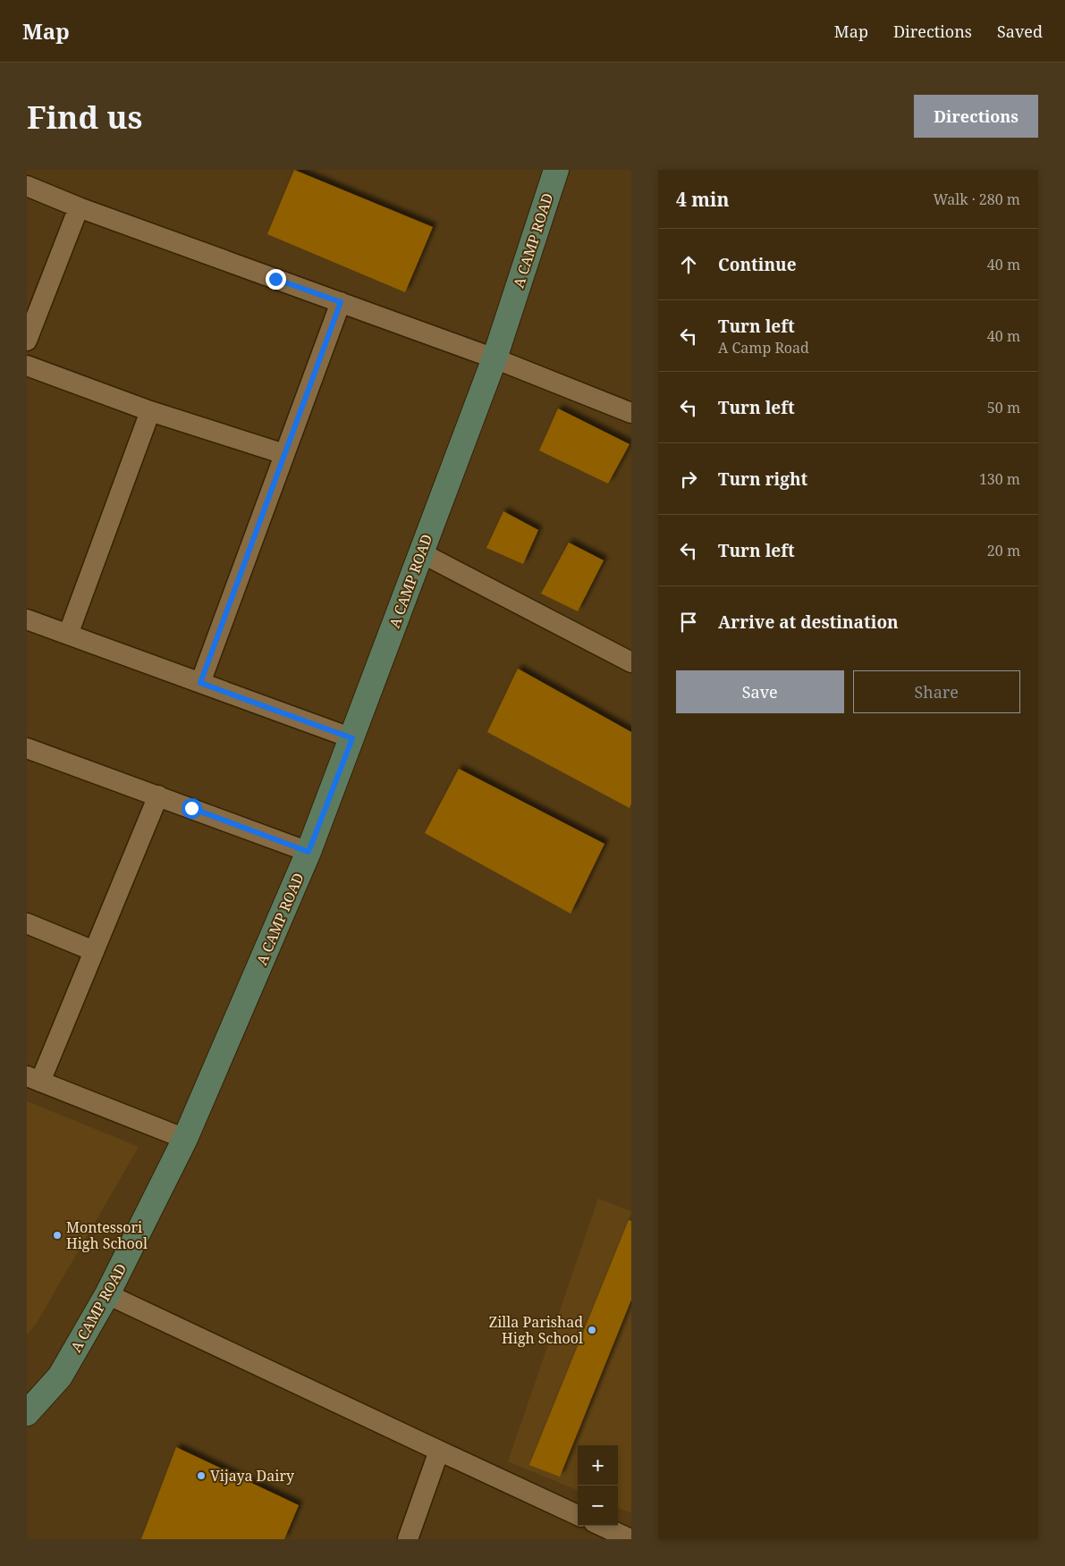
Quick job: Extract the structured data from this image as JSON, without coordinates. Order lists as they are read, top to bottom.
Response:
{
  "streets": {
    "street": ["A CAMP ROAD"]
  },
  "places": ["Montessori High School", "Zilla Parishad High School", "Vijaya Dairy"],
  "page": {
    "header": "Map",
    "nav": ["Map", "Directions", "Saved"],
    "buttons": [
      "Directions",
      ["Save", "Share"]
    ],
    "title": "Find us",
    "heading": ["4 min", "Walk · 280 m"],
    "list": [
      ["Continue", "40 m"],
      ["Turn left", "A Camp Road", "40 m"],
      ["Turn left", "50 m"],
      ["Turn right", "130 m"],
      ["Turn left", "20 m"],
      "Arrive at destination"
    ],
    "map_buttons": ["+", "−"]
  }
}
